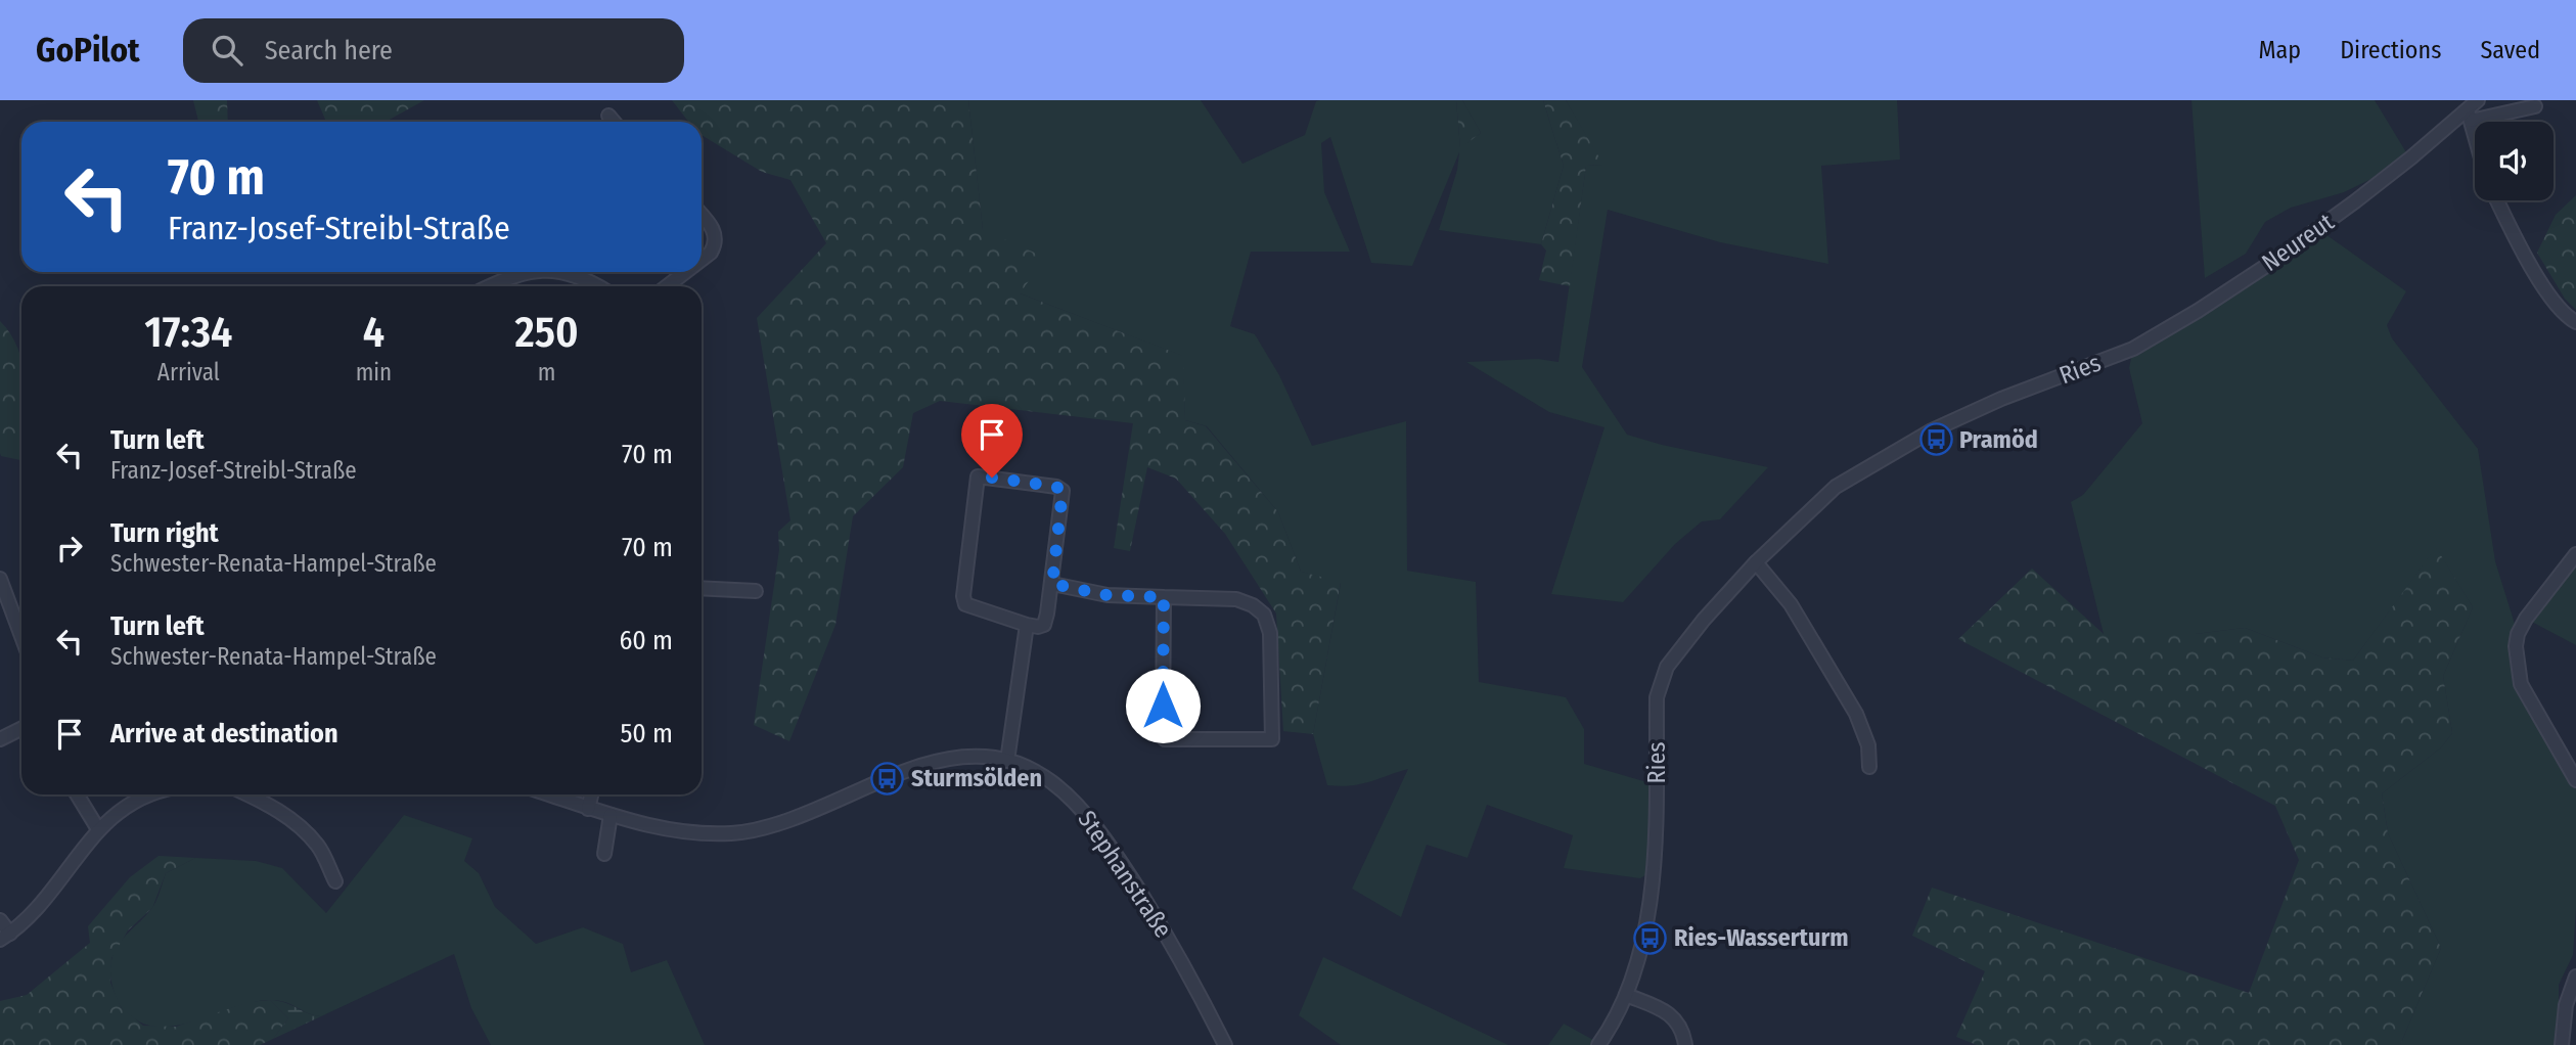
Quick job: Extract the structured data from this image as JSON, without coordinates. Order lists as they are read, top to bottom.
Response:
{
  "streets": {
    "street": ["Neureut", "Ries", "Stephanstraße"]
  },
  "crossings": [
    ["Neureut", "Ries"]
  ],
  "places": {
    "bus stop": ["Pramöd", "Sturmsölden", "Ries-Wasserturm"]
  },
  "page": {
    "header": "GoPilot",
    "search": "Search here",
    "nav": ["Map", "Directions", "Saved"],
    "turn": ["70 m", "Franz-Josef-Streibl-Straße"],
    "eta": [
      "17:34",
      "Arrival",
      "4",
      "min",
      "250",
      "m"
    ],
    "list": [
      {
        "name": "Turn left",
        "note": "Franz-Josef-Streibl-Straße",
        "value": "70 m"
      },
      {
        "name": "Turn right",
        "note": "Schwester-Renata-Hampel-Straße",
        "value": "70 m"
      },
      {
        "name": "Turn left",
        "note": "Schwester-Renata-Hampel-Straße",
        "value": "60 m"
      },
      {
        "name": "Arrive at destination",
        "value": "50 m"
      }
    ]
  }
}
